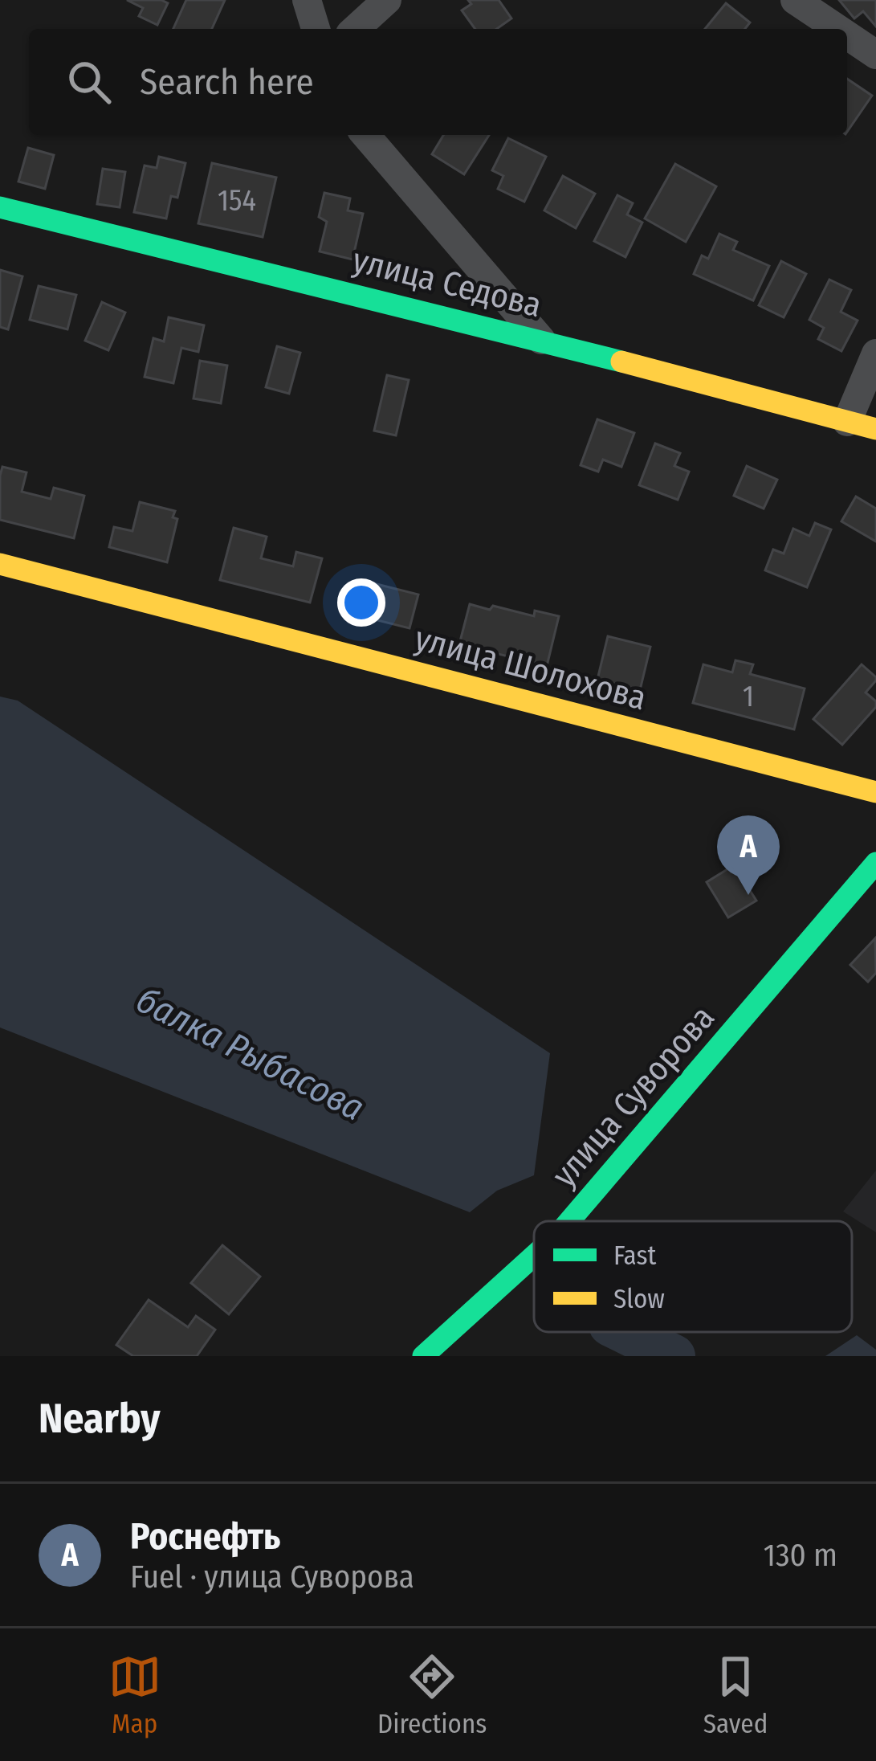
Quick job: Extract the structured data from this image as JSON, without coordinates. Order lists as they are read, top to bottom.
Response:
{
  "streets": {
    "main road": ["улица Седова", "улица Шолохова", "улица Суворова"]
  },
  "water": ["балка Рыбасова"],
  "house_numbers": ["154", "1"],
  "legend": ["Fast", "Slow"],
  "page": {
    "search": "Search here",
    "pins": "A",
    "heading": "Nearby",
    "list": [
      {
        "mark": "A",
        "name": "Роснефть",
        "note": "Fuel · улица Суворова",
        "value": "130 m"
      }
    ],
    "nav": ["Map", "Directions", "Saved"]
  }
}
